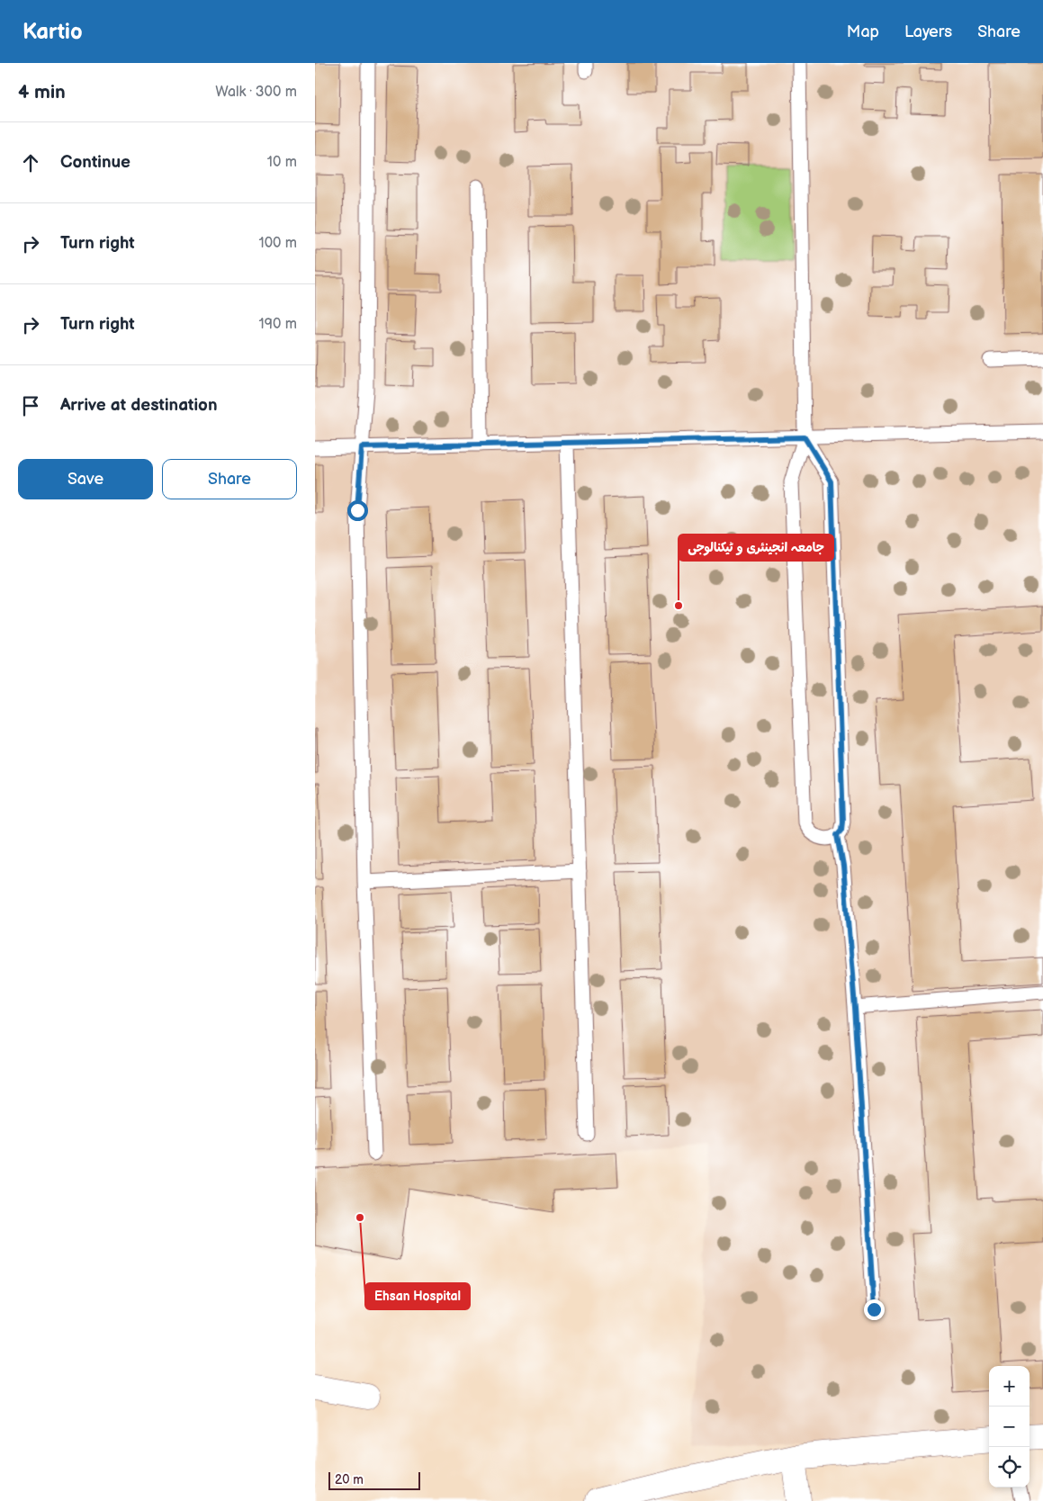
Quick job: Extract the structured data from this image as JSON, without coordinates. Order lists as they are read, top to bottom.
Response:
{
  "places": ["جامعہ انجینئری و ٹیکنالوجی", "Ehsan Hospital"],
  "scale_bar": "20 m",
  "page": {
    "header": "Kartio",
    "nav": ["Map", "Layers", "Share"],
    "heading": ["4 min", "Walk · 300 m"],
    "list": [
      ["Continue", "10 m"],
      ["Turn right", "100 m"],
      ["Turn right", "190 m"],
      "Arrive at destination"
    ],
    "buttons": ["Save", "Share"],
    "map_buttons": ["+", "−"],
    "scale": "20 m"
  }
}
